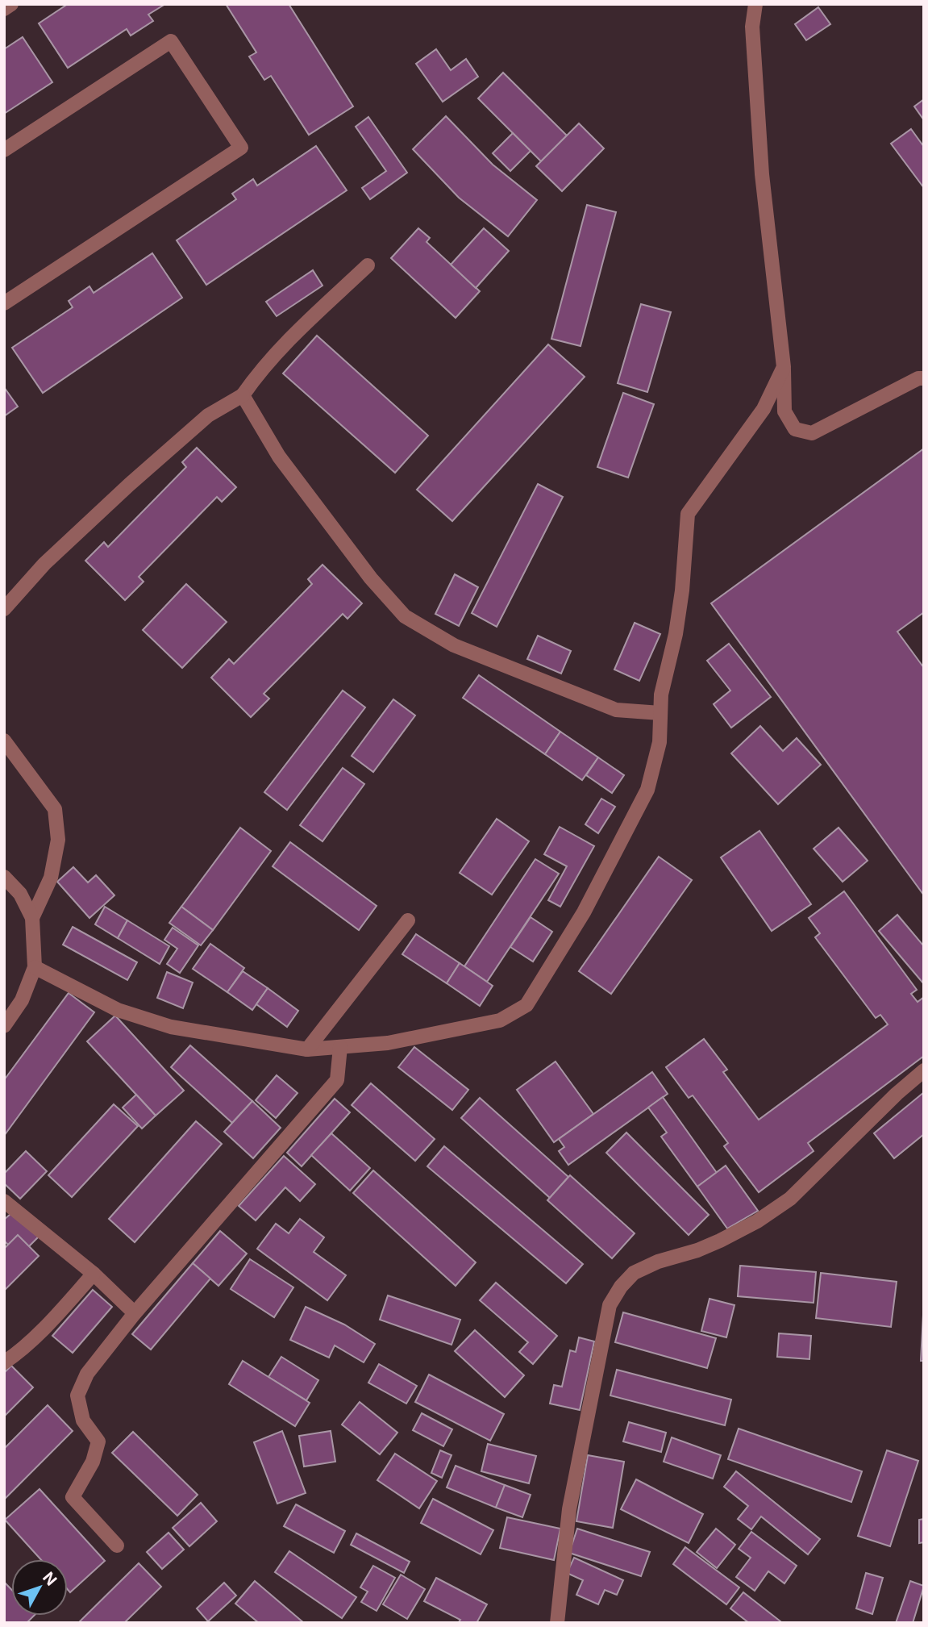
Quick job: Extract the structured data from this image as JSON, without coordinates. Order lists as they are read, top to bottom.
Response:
{
  "north": "top right"
}
